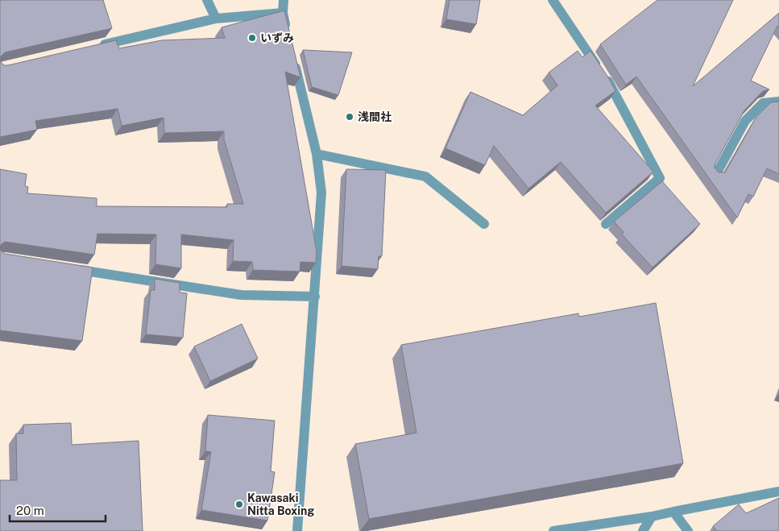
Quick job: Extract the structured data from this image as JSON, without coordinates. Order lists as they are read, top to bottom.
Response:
{
  "places": ["いずみ", "浅間社", "Kawasaki Nitta Boxing"],
  "scale_bar": "20 m"
}
